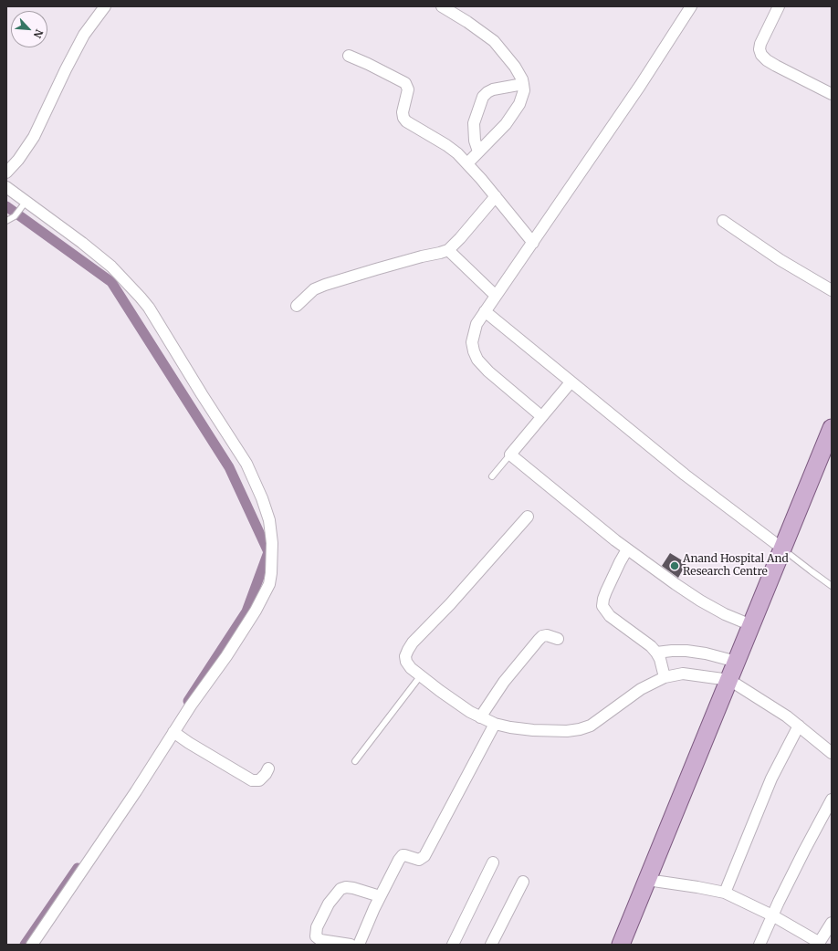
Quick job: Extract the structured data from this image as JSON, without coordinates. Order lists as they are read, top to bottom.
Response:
{
  "places": ["Anand Hospital And Research Centre"],
  "north": "bottom right"
}
